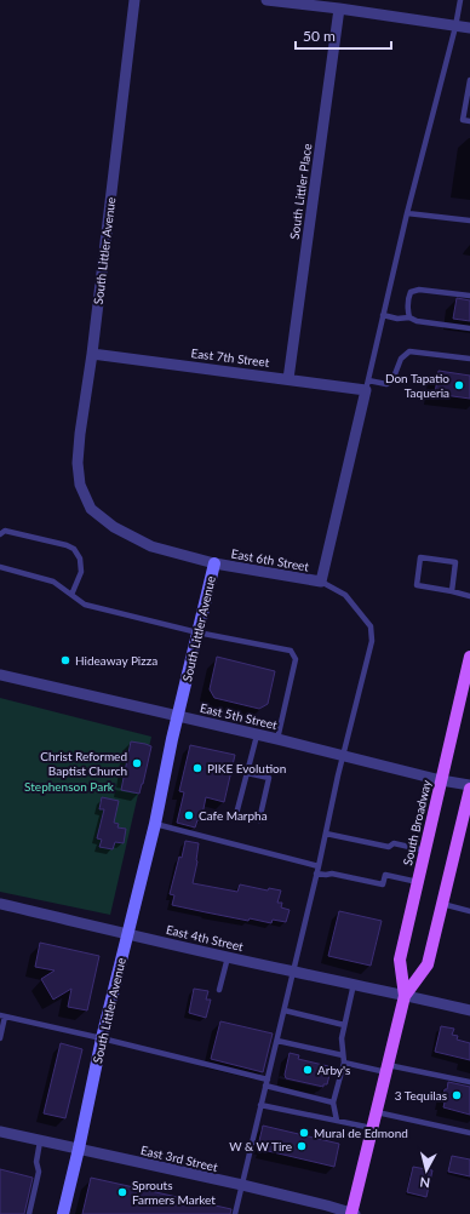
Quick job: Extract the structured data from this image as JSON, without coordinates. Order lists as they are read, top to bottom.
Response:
{
  "streets": {
    "main road": ["South Broadway"],
    "street": [
      "South Littler Place",
      "South Littler Avenue",
      "East 7th Street",
      "East 6th Street",
      "East 5th Street",
      "East 4th Street",
      "East 3rd Street"
    ]
  },
  "crossings": [
    ["South Littler Place", "East 7th Street"],
    ["South Littler Avenue", "East 7th Street"],
    ["South Littler Avenue", "East 6th Street"],
    ["South Littler Avenue", "East 5th Street"],
    ["South Littler Avenue", "East 4th Street"],
    ["South Littler Avenue", "East 3rd Street"],
    ["East 5th Street", "South Broadway"],
    ["South Broadway", "East 4th Street"],
    ["South Broadway", "East 3rd Street"]
  ],
  "parks": ["Stephenson Park"],
  "places": [
    "Don Tapatio Taqueria",
    "Hideaway Pizza",
    "Christ Reformed Baptist Church",
    "PIKE Evolution",
    "Cafe Marpha",
    "Arby's",
    "3 Tequilas",
    "Mural de Edmond",
    "W & W Tire",
    "Sprouts Farmers Market"
  ],
  "scale_bar": "50 m",
  "north": "bottom"
}
